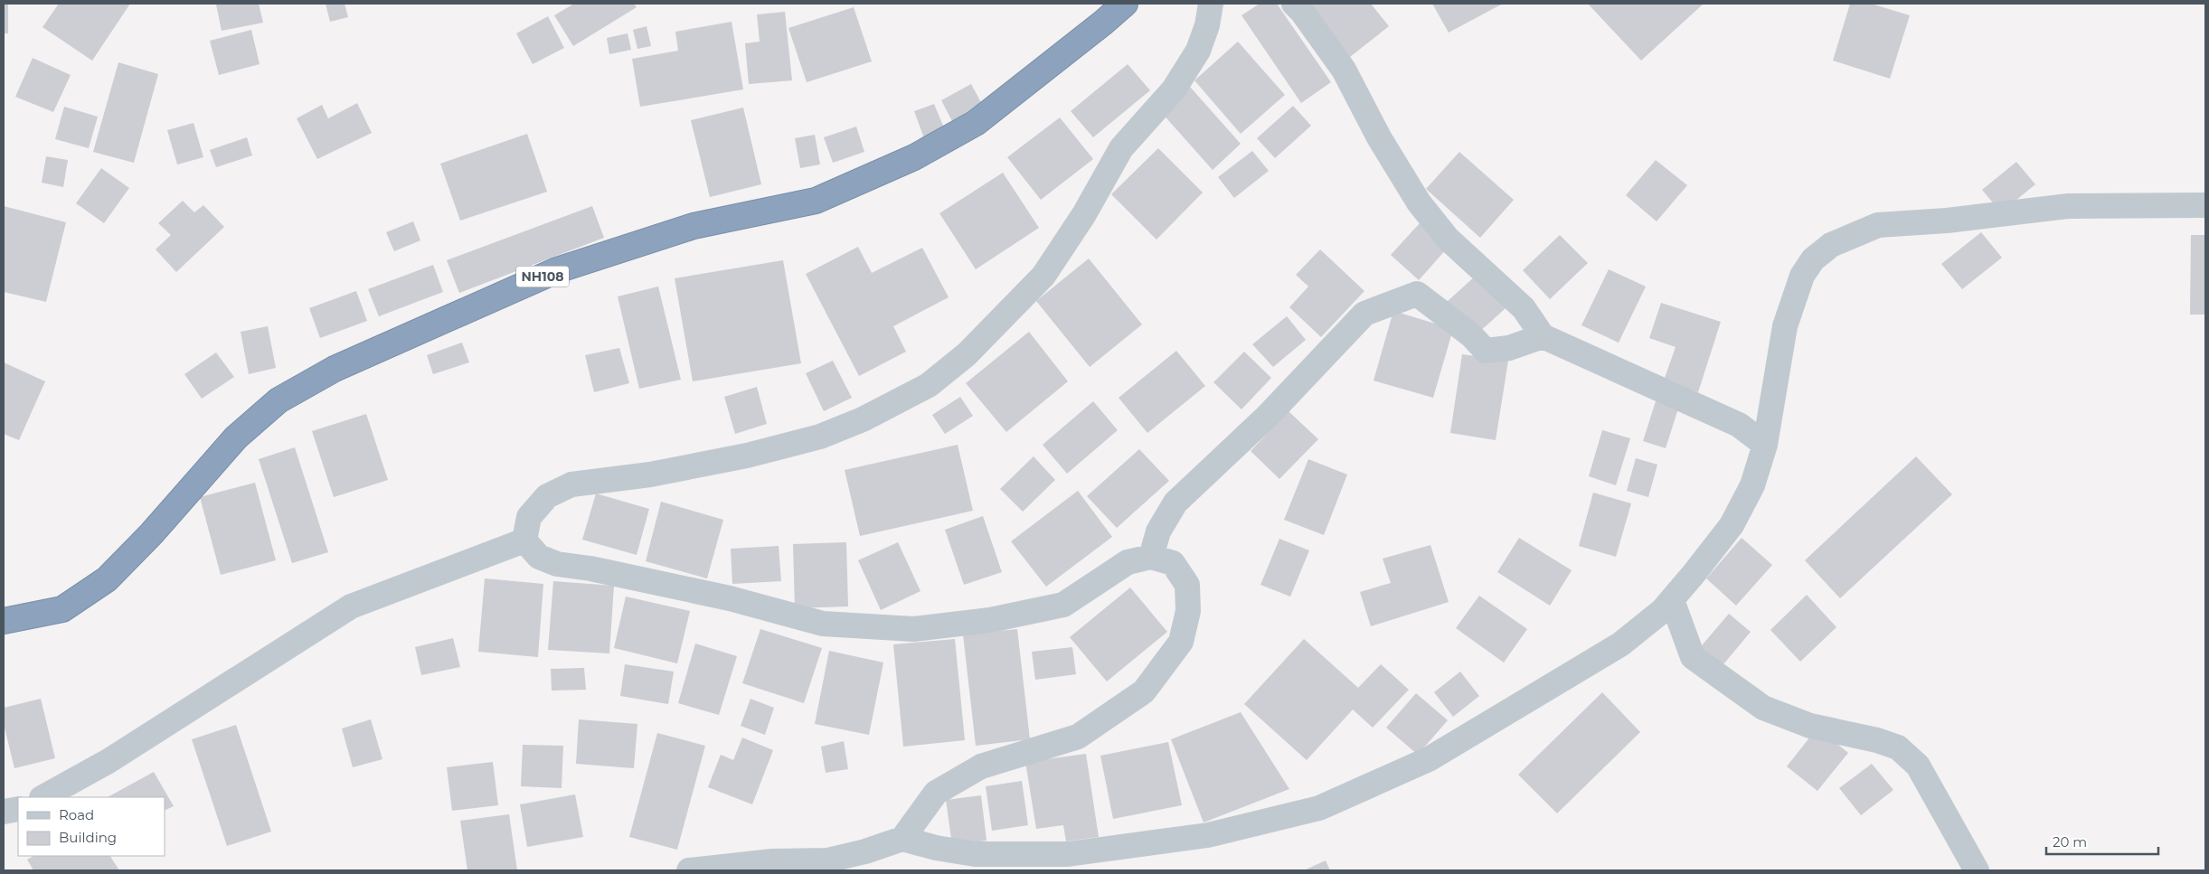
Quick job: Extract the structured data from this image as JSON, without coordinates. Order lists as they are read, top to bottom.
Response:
{
  "streets": {
    "highway": ["NH108"]
  },
  "legend": ["Road", "Building"],
  "scale_bar": "20 m"
}
